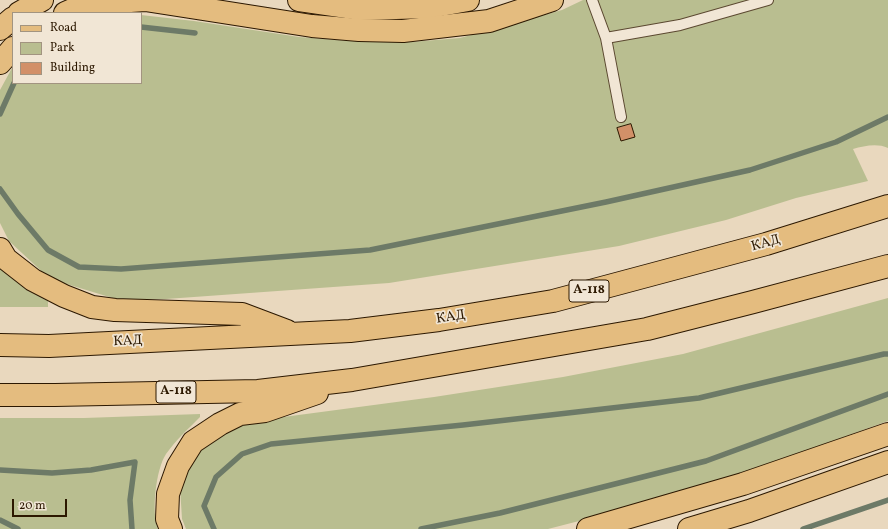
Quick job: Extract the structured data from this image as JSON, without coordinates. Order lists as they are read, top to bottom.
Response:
{
  "streets": {
    "main road": ["КАД", "А-118"]
  },
  "legend": ["Road", "Park", "Building"],
  "scale_bar": "20 m"
}
